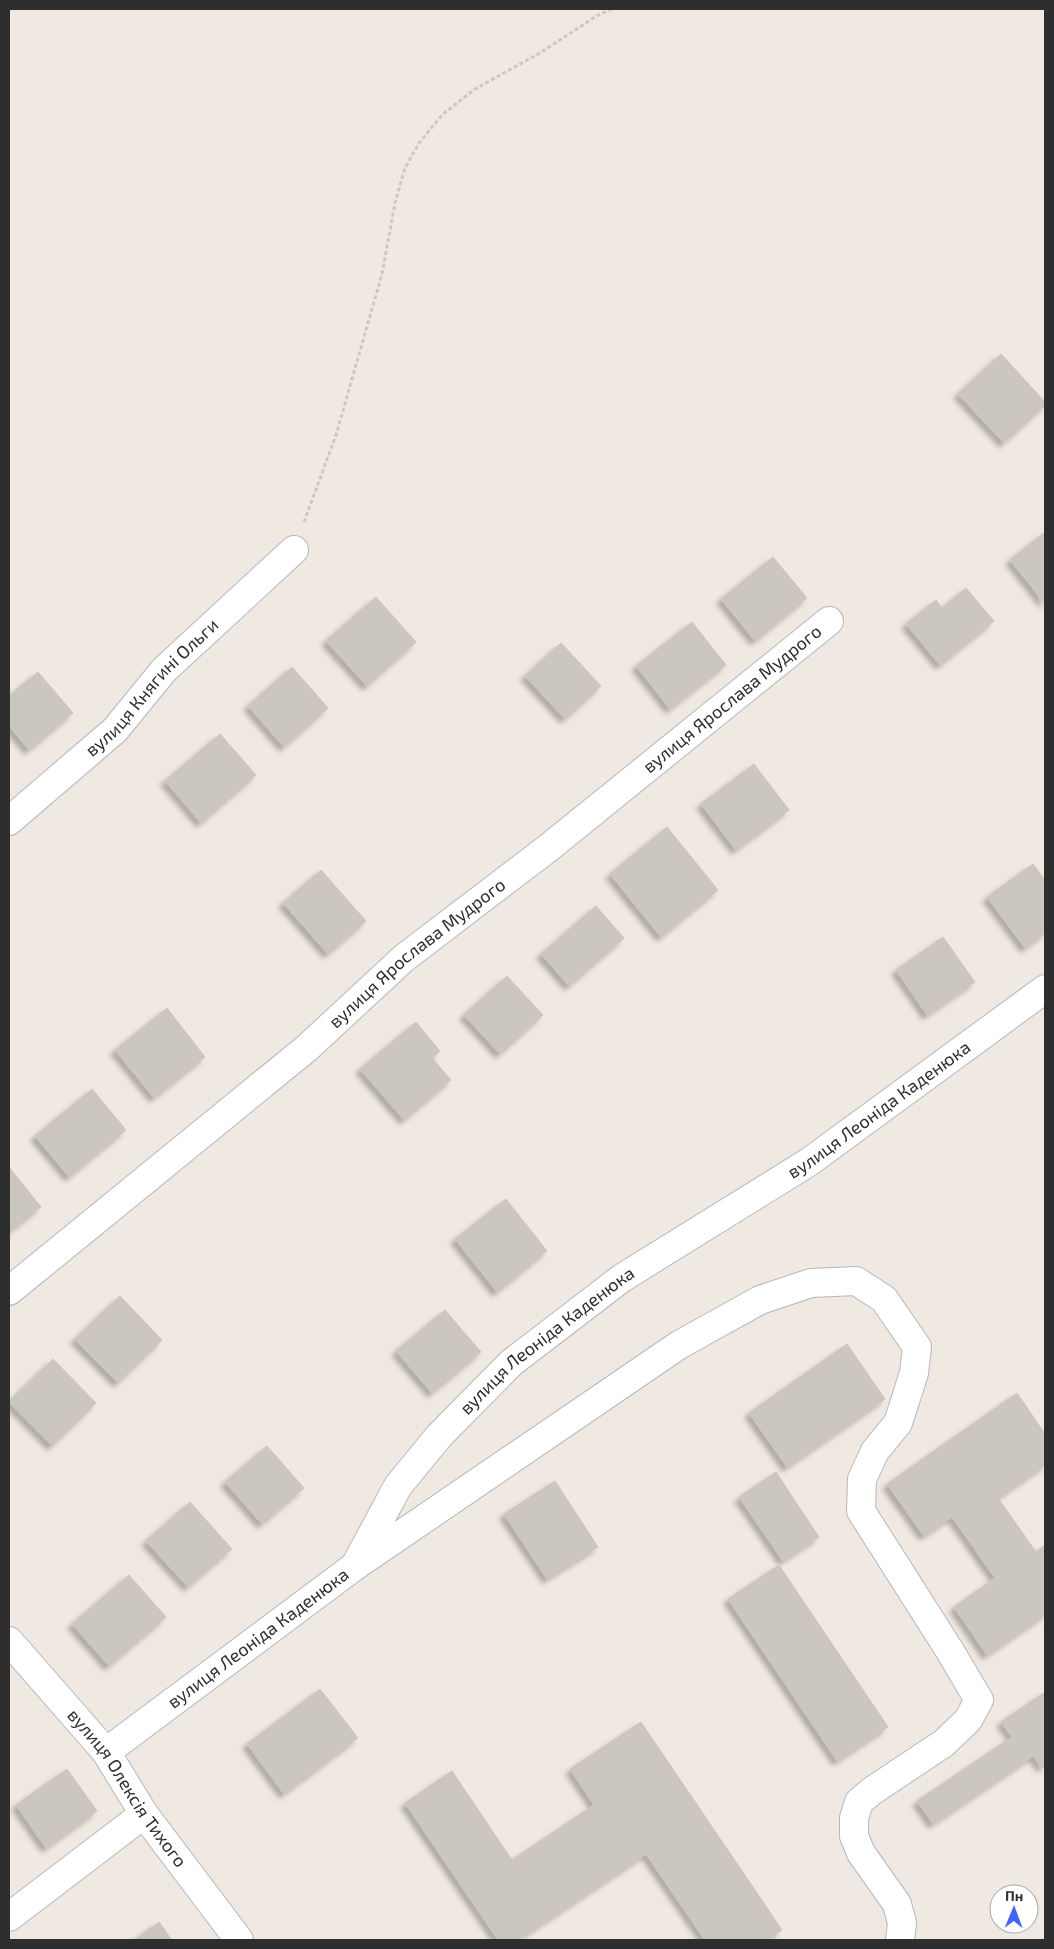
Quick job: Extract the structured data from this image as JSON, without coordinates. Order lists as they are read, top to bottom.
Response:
{
  "streets": {
    "street": [
      "вулиця Княгині Ольги",
      "вулиця Ярослава Мудрого",
      "вулиця Леоніда Каденюка",
      "вулиця Олексія Тихого"
    ]
  },
  "crossings": [
    ["вулиця Леоніда Каденюка", "вулиця Олексія Тихого"]
  ],
  "north": "top"
}
